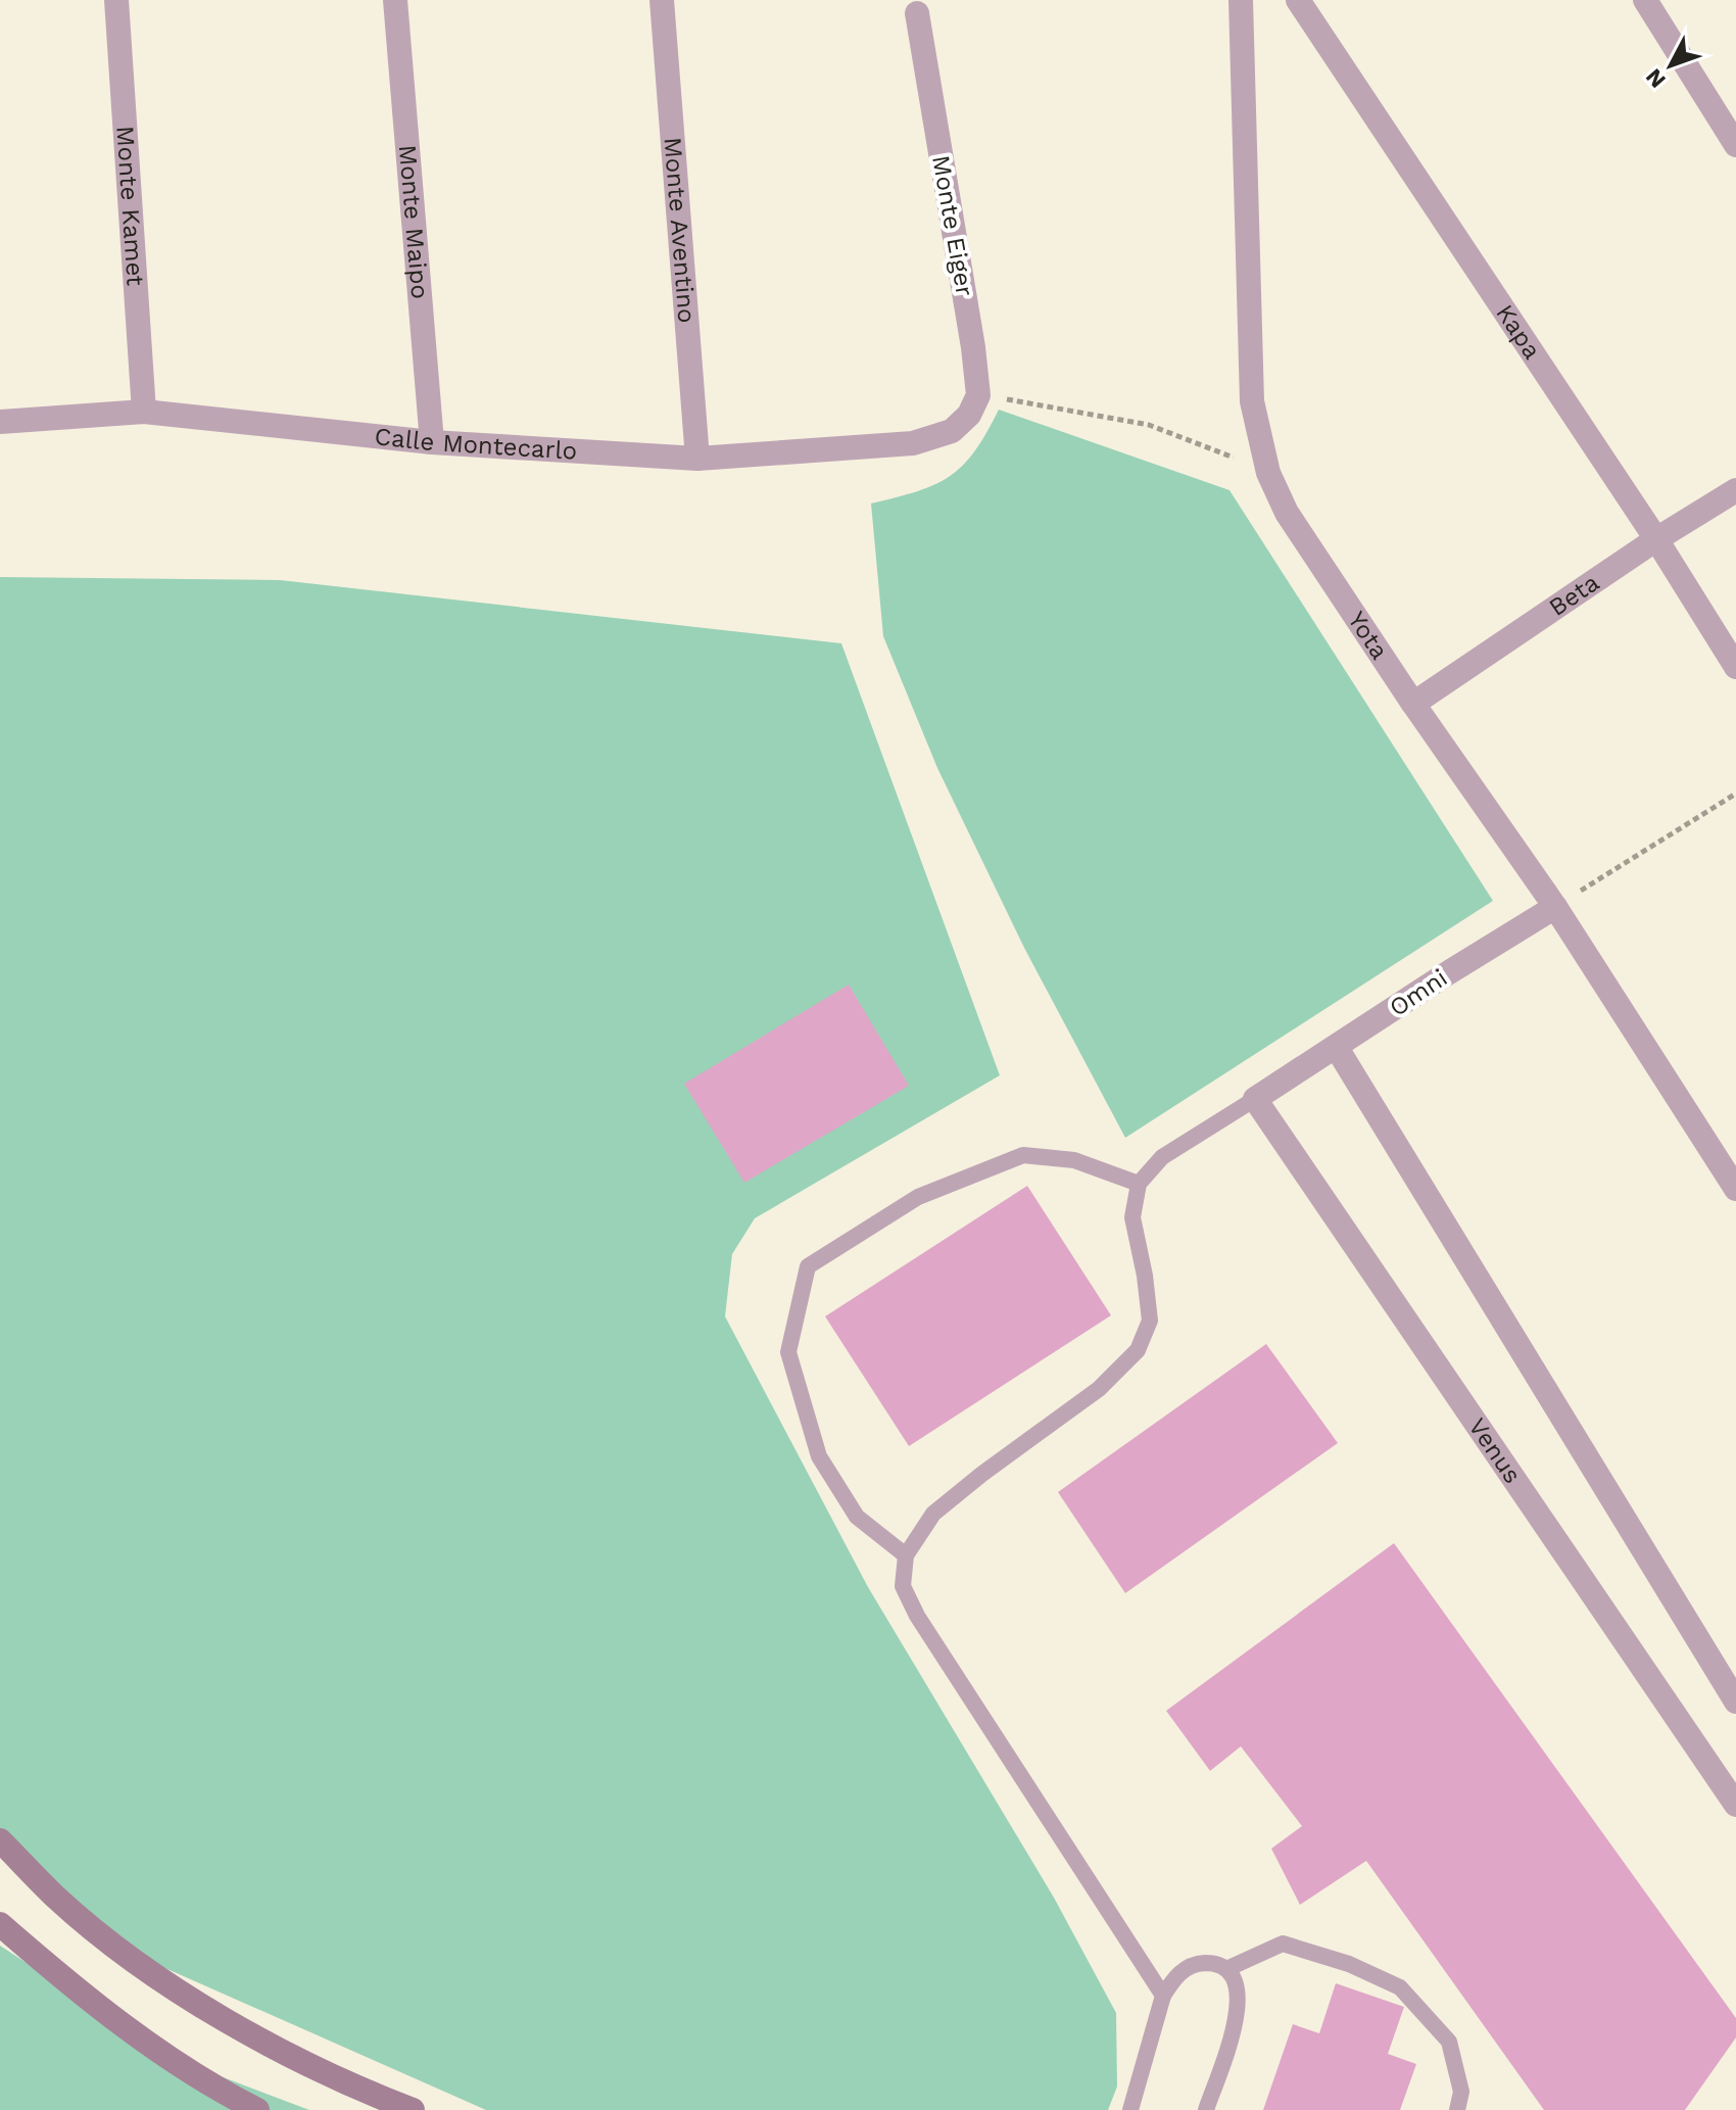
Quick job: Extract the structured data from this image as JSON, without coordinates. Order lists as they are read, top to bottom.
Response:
{
  "streets": {
    "street": [
      "Monte Kamet",
      "Monte Maipo",
      "Monte Eiger",
      "Monte Aventino",
      "Kapa",
      "Calle Montecarlo",
      "Beta",
      "Yota",
      "Omni",
      "Venus"
    ]
  },
  "crossings": [
    ["Monte Kamet", "Calle Montecarlo"],
    ["Monte Maipo", "Calle Montecarlo"],
    ["Monte Eiger", "Calle Montecarlo"],
    ["Monte Aventino", "Calle Montecarlo"],
    ["Kapa", "Beta"],
    ["Beta", "Yota"],
    ["Yota", "Omni"],
    ["Omni", "Venus"]
  ],
  "north": "bottom left"
}
